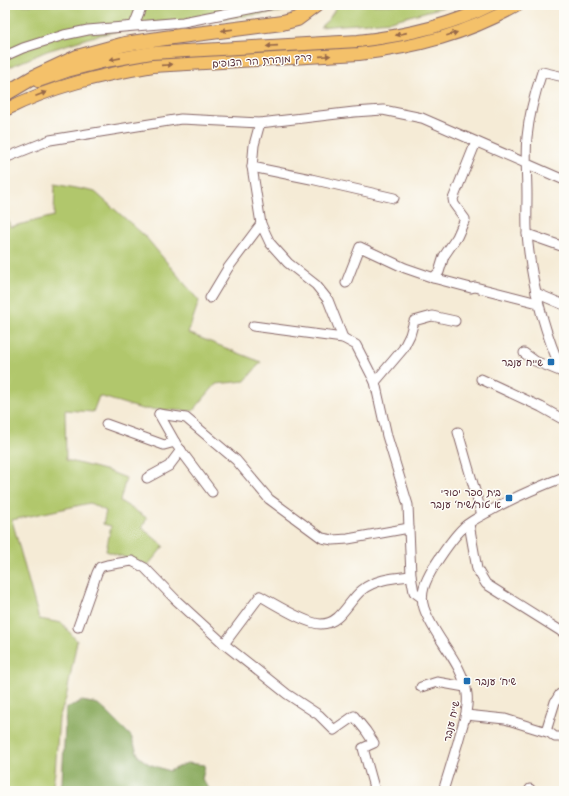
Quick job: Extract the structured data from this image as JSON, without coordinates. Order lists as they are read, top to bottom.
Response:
{
  "streets": {
    "main road": ["דרך מנהרת הר הצופים"],
    "street": ["שייח ענבר"]
  },
  "places": {
    "transit": ["שייח ענבר", "בית ספר יסודי א טור/שיח׳ ענבר", "שיח׳ ענבר"]
  }
}
